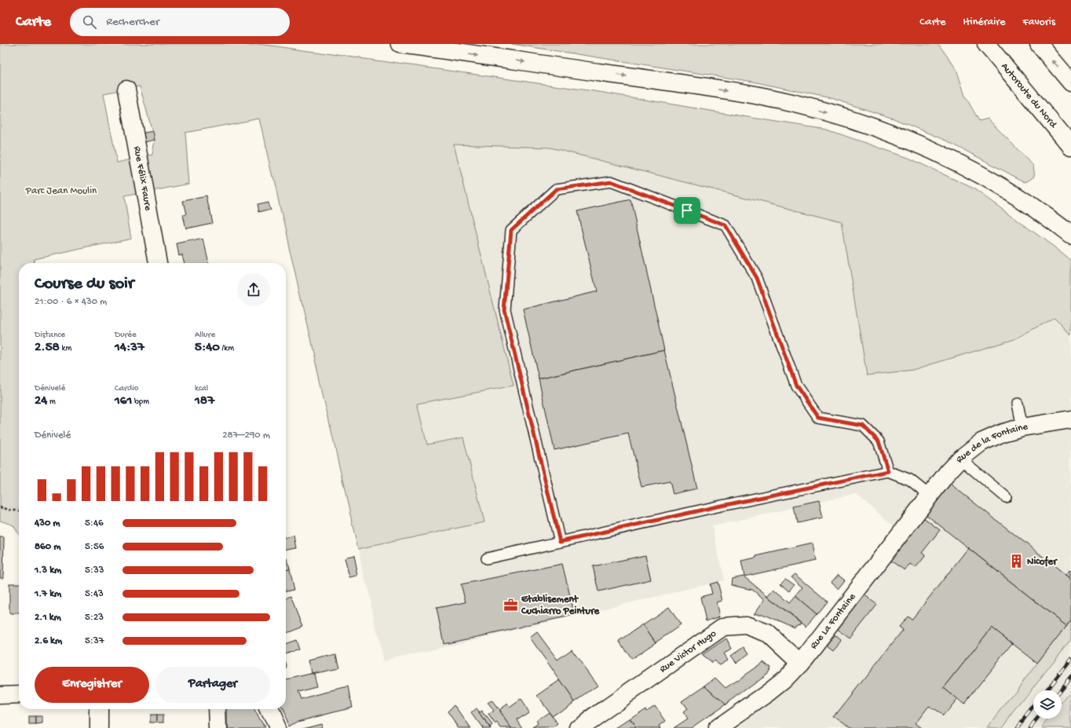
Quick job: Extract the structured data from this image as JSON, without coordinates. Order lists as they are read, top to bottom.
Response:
{
  "streets": {
    "main road": [
      "Autoroute du Nord",
      "Rue Félix Faure",
      "Rue de la Fontaine",
      "Rue La Fontaine",
      "Rue Victor Hugo"
    ]
  },
  "crossings": [
    ["Rue de la Fontaine", "Rue La Fontaine"],
    ["Rue La Fontaine", "Rue Victor Hugo"]
  ],
  "parks": ["Parc Jean Moulin"],
  "places": {
    "building": ["Nicofer"],
    "office": ["Etablisement Cuchiarro Peinture"]
  },
  "page": {
    "header": "Carte",
    "search": "Rechercher",
    "nav": ["Carte", "Itinéraire", "Favoris"],
    "heading": ["Course du soir", "21:00 · 6 × 430 m"],
    "stats": [
      ["Distance", "2.58 km"],
      ["Durée", "14:37"],
      ["Allure", "5:40 /km"],
      ["Dénivelé", "24 m"],
      ["Cardio", "161 bpm"],
      ["kcal", "187"]
    ],
    "chart": ["Dénivelé", "287–290 m"],
    "list": [
      {
        "name": "430 m",
        "note": "5:46"
      },
      {
        "name": "860 m",
        "note": "5:56"
      },
      {
        "name": "1.3 km",
        "note": "5:33"
      },
      {
        "name": "1.7 km",
        "note": "5:43"
      },
      {
        "name": "2.1 km",
        "note": "5:23"
      },
      {
        "name": "2.6 km",
        "note": "5:37"
      }
    ],
    "buttons": ["Enregistrer", "Partager"]
  }
}
